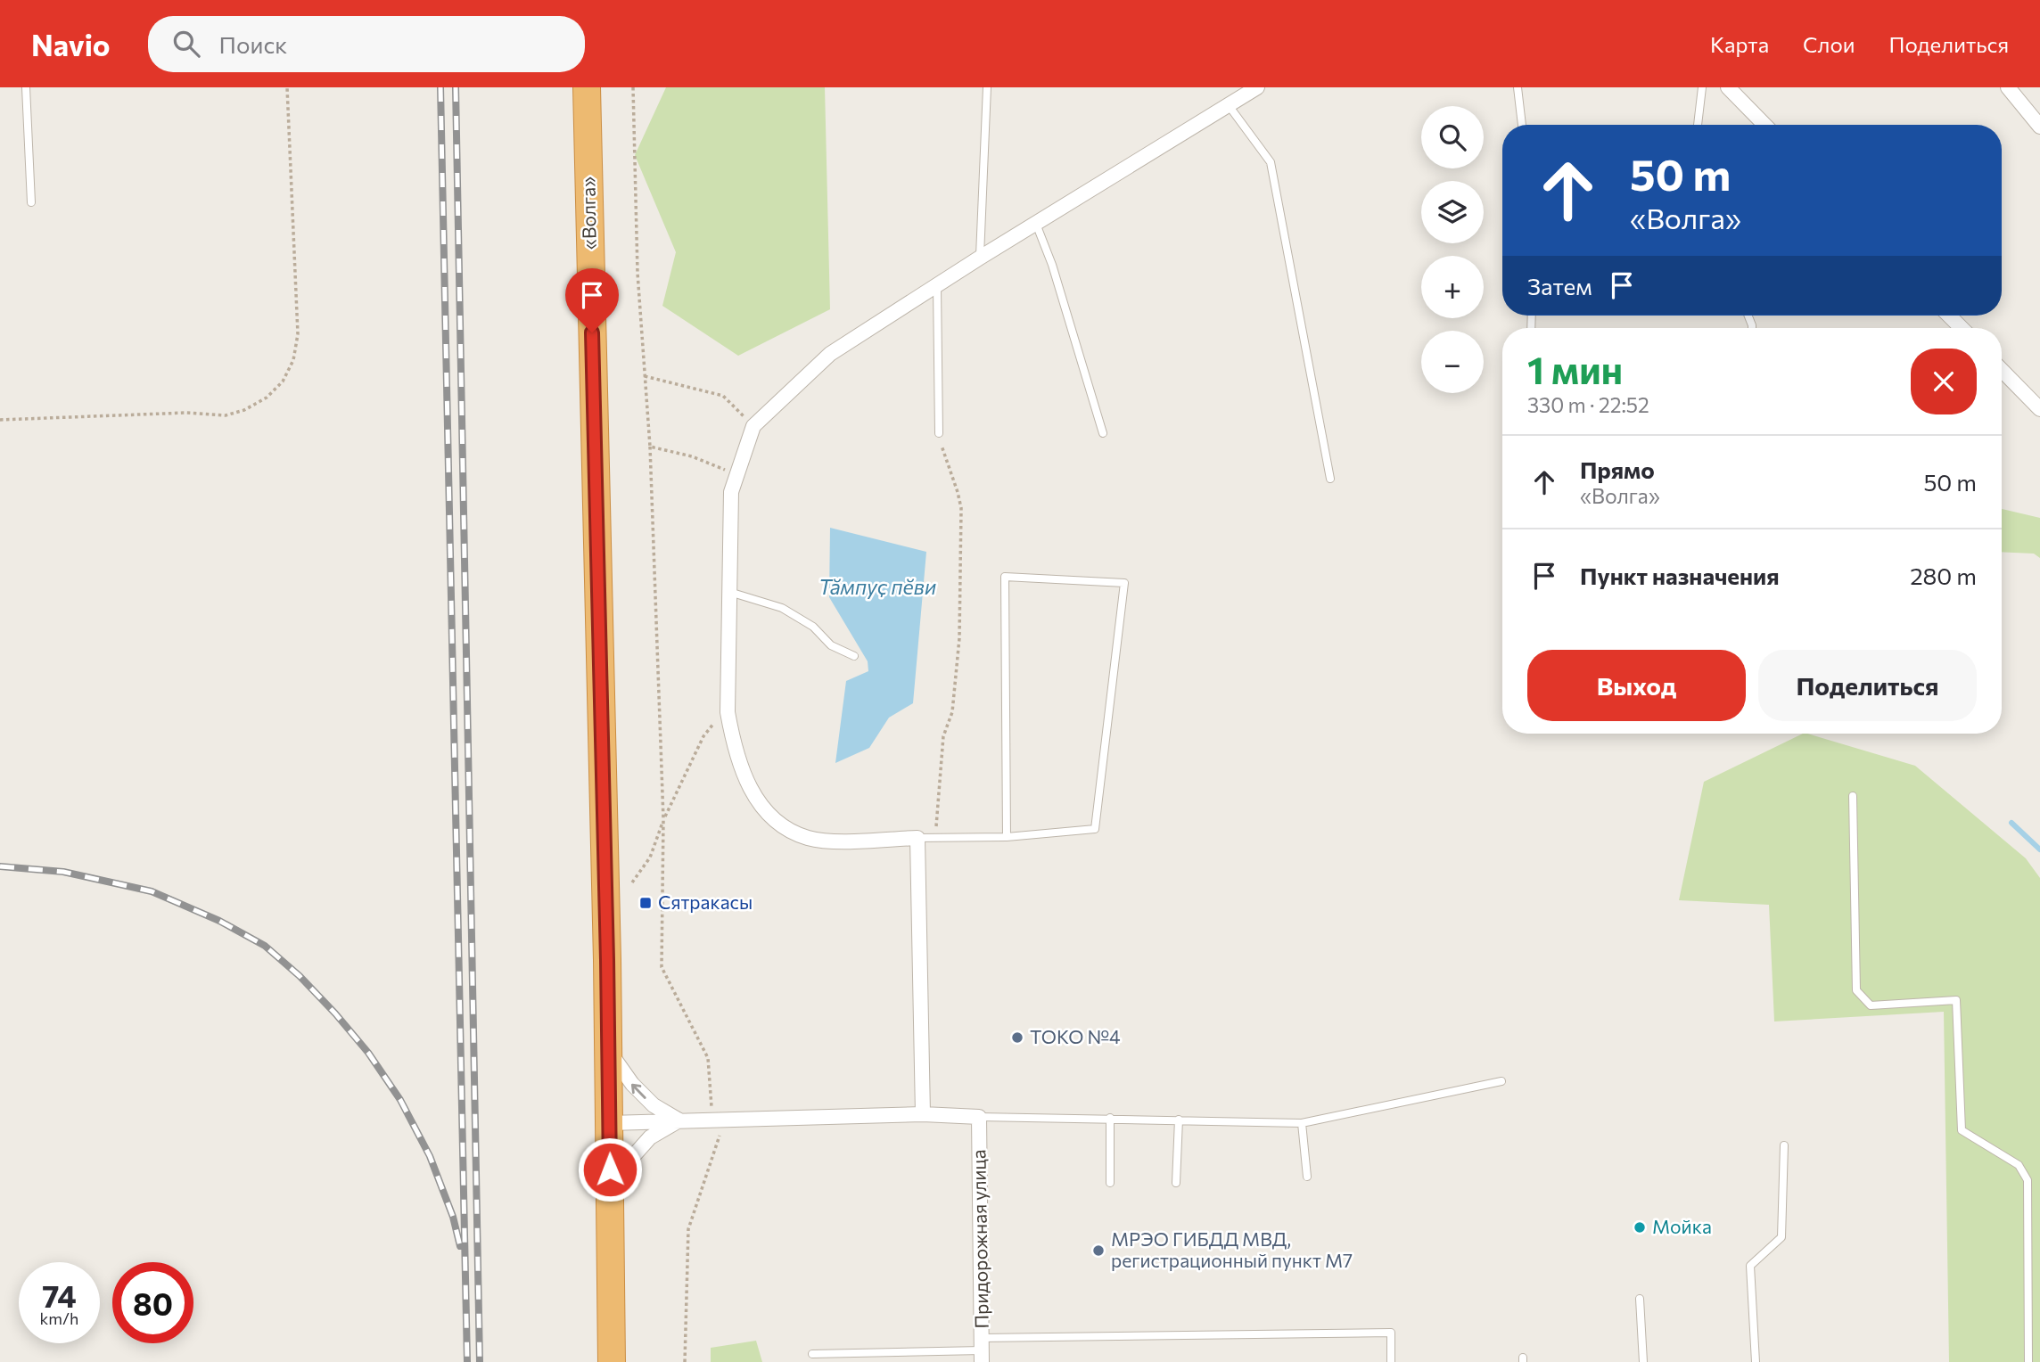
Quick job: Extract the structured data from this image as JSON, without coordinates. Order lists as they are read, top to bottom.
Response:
{
  "streets": {
    "highway": ["«Волга»"],
    "street": ["Придорожная улица"]
  },
  "water": ["Тӑмпуҫ пӗви"],
  "places": {
    "transit": ["Сятракасы"],
    "other": ["ТОКО №4", "Мойка", "МРЭО ГИБДД МВД, регистрационный пункт М7"]
  },
  "page": {
    "header": "Navio",
    "search": "Поиск",
    "nav": ["Карта", "Слои", "Поделиться"],
    "map_buttons": ["+", "−"],
    "turn": ["50 m", "«Волга»"],
    "then": "Затем",
    "heading": ["1 мин", "330 m · 22:52"],
    "list": [
      {
        "name": "Прямо",
        "note": "«Волга»",
        "value": "50 m"
      },
      {
        "name": "Пункт назначения",
        "value": "280 m"
      }
    ],
    "buttons": ["Выход", "Поделиться"],
    "speed": "74 km/h",
    "limit": "80"
  }
}
